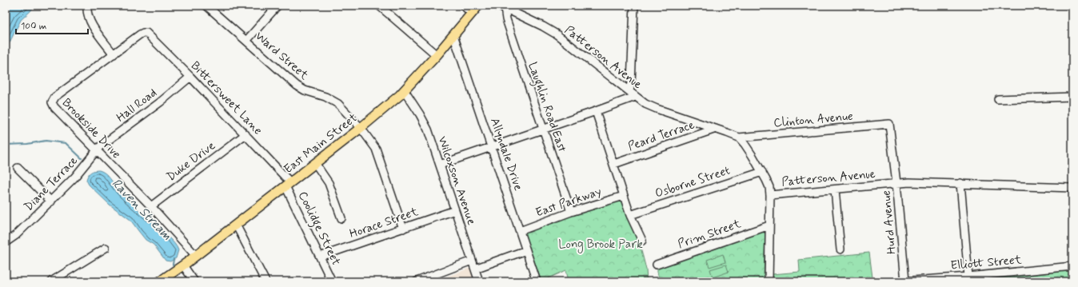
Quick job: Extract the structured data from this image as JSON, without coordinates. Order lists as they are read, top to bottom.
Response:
{
  "streets": {
    "main road": ["East Main Street"],
    "street": [
      "Ward Street",
      "Patterson Avenue",
      "Bittersweet Lane",
      "Hall Road",
      "Laughlin Road East",
      "Clinton Avenue",
      "Brookside Drive",
      "Peard Terrace",
      "Allyndale Drive",
      "Duke Drive",
      "Wilcoxson Avenue",
      "Osborne Street",
      "Diane Terrace",
      "East Parkway",
      "Hurd Avenue",
      "Horace Street",
      "Coolidge Street",
      "Prim Street",
      "Elliott Street"
    ]
  },
  "crossings": [
    ["Ward Street", "East Main Street"],
    ["Ward Street", "Horace Street"],
    ["Patterson Avenue", "Laughlin Road East"],
    ["Patterson Avenue", "Clinton Avenue"],
    ["Patterson Avenue", "Peard Terrace"],
    ["Patterson Avenue", "Osborne Street"],
    ["Patterson Avenue", "Hurd Avenue"],
    ["Bittersweet Lane", "Hall Road"],
    ["Bittersweet Lane", "Brookside Drive"],
    ["Bittersweet Lane", "East Main Street"],
    ["Bittersweet Lane", "Duke Drive"],
    ["Bittersweet Lane", "Coolidge Street"],
    ["Hall Road", "Brookside Drive"],
    ["Hall Road", "Diane Terrace"],
    ["Laughlin Road East", "East Parkway"],
    ["Clinton Avenue", "Hurd Avenue"],
    ["Brookside Drive", "East Main Street"],
    ["Brookside Drive", "Duke Drive"],
    ["Brookside Drive", "Diane Terrace"],
    ["East Main Street", "Allyndale Drive"],
    ["East Main Street", "Wilcoxson Avenue"],
    ["East Main Street", "Coolidge Street"],
    ["Allyndale Drive", "East Parkway"],
    ["Wilcoxson Avenue", "Horace Street"],
    ["Hurd Avenue", "Elliott Street"],
    ["Horace Street", "Coolidge Street"]
  ],
  "water": ["Raven Stream"],
  "parks": ["Long Brook Park"],
  "scale_bar": "100 m"
}
